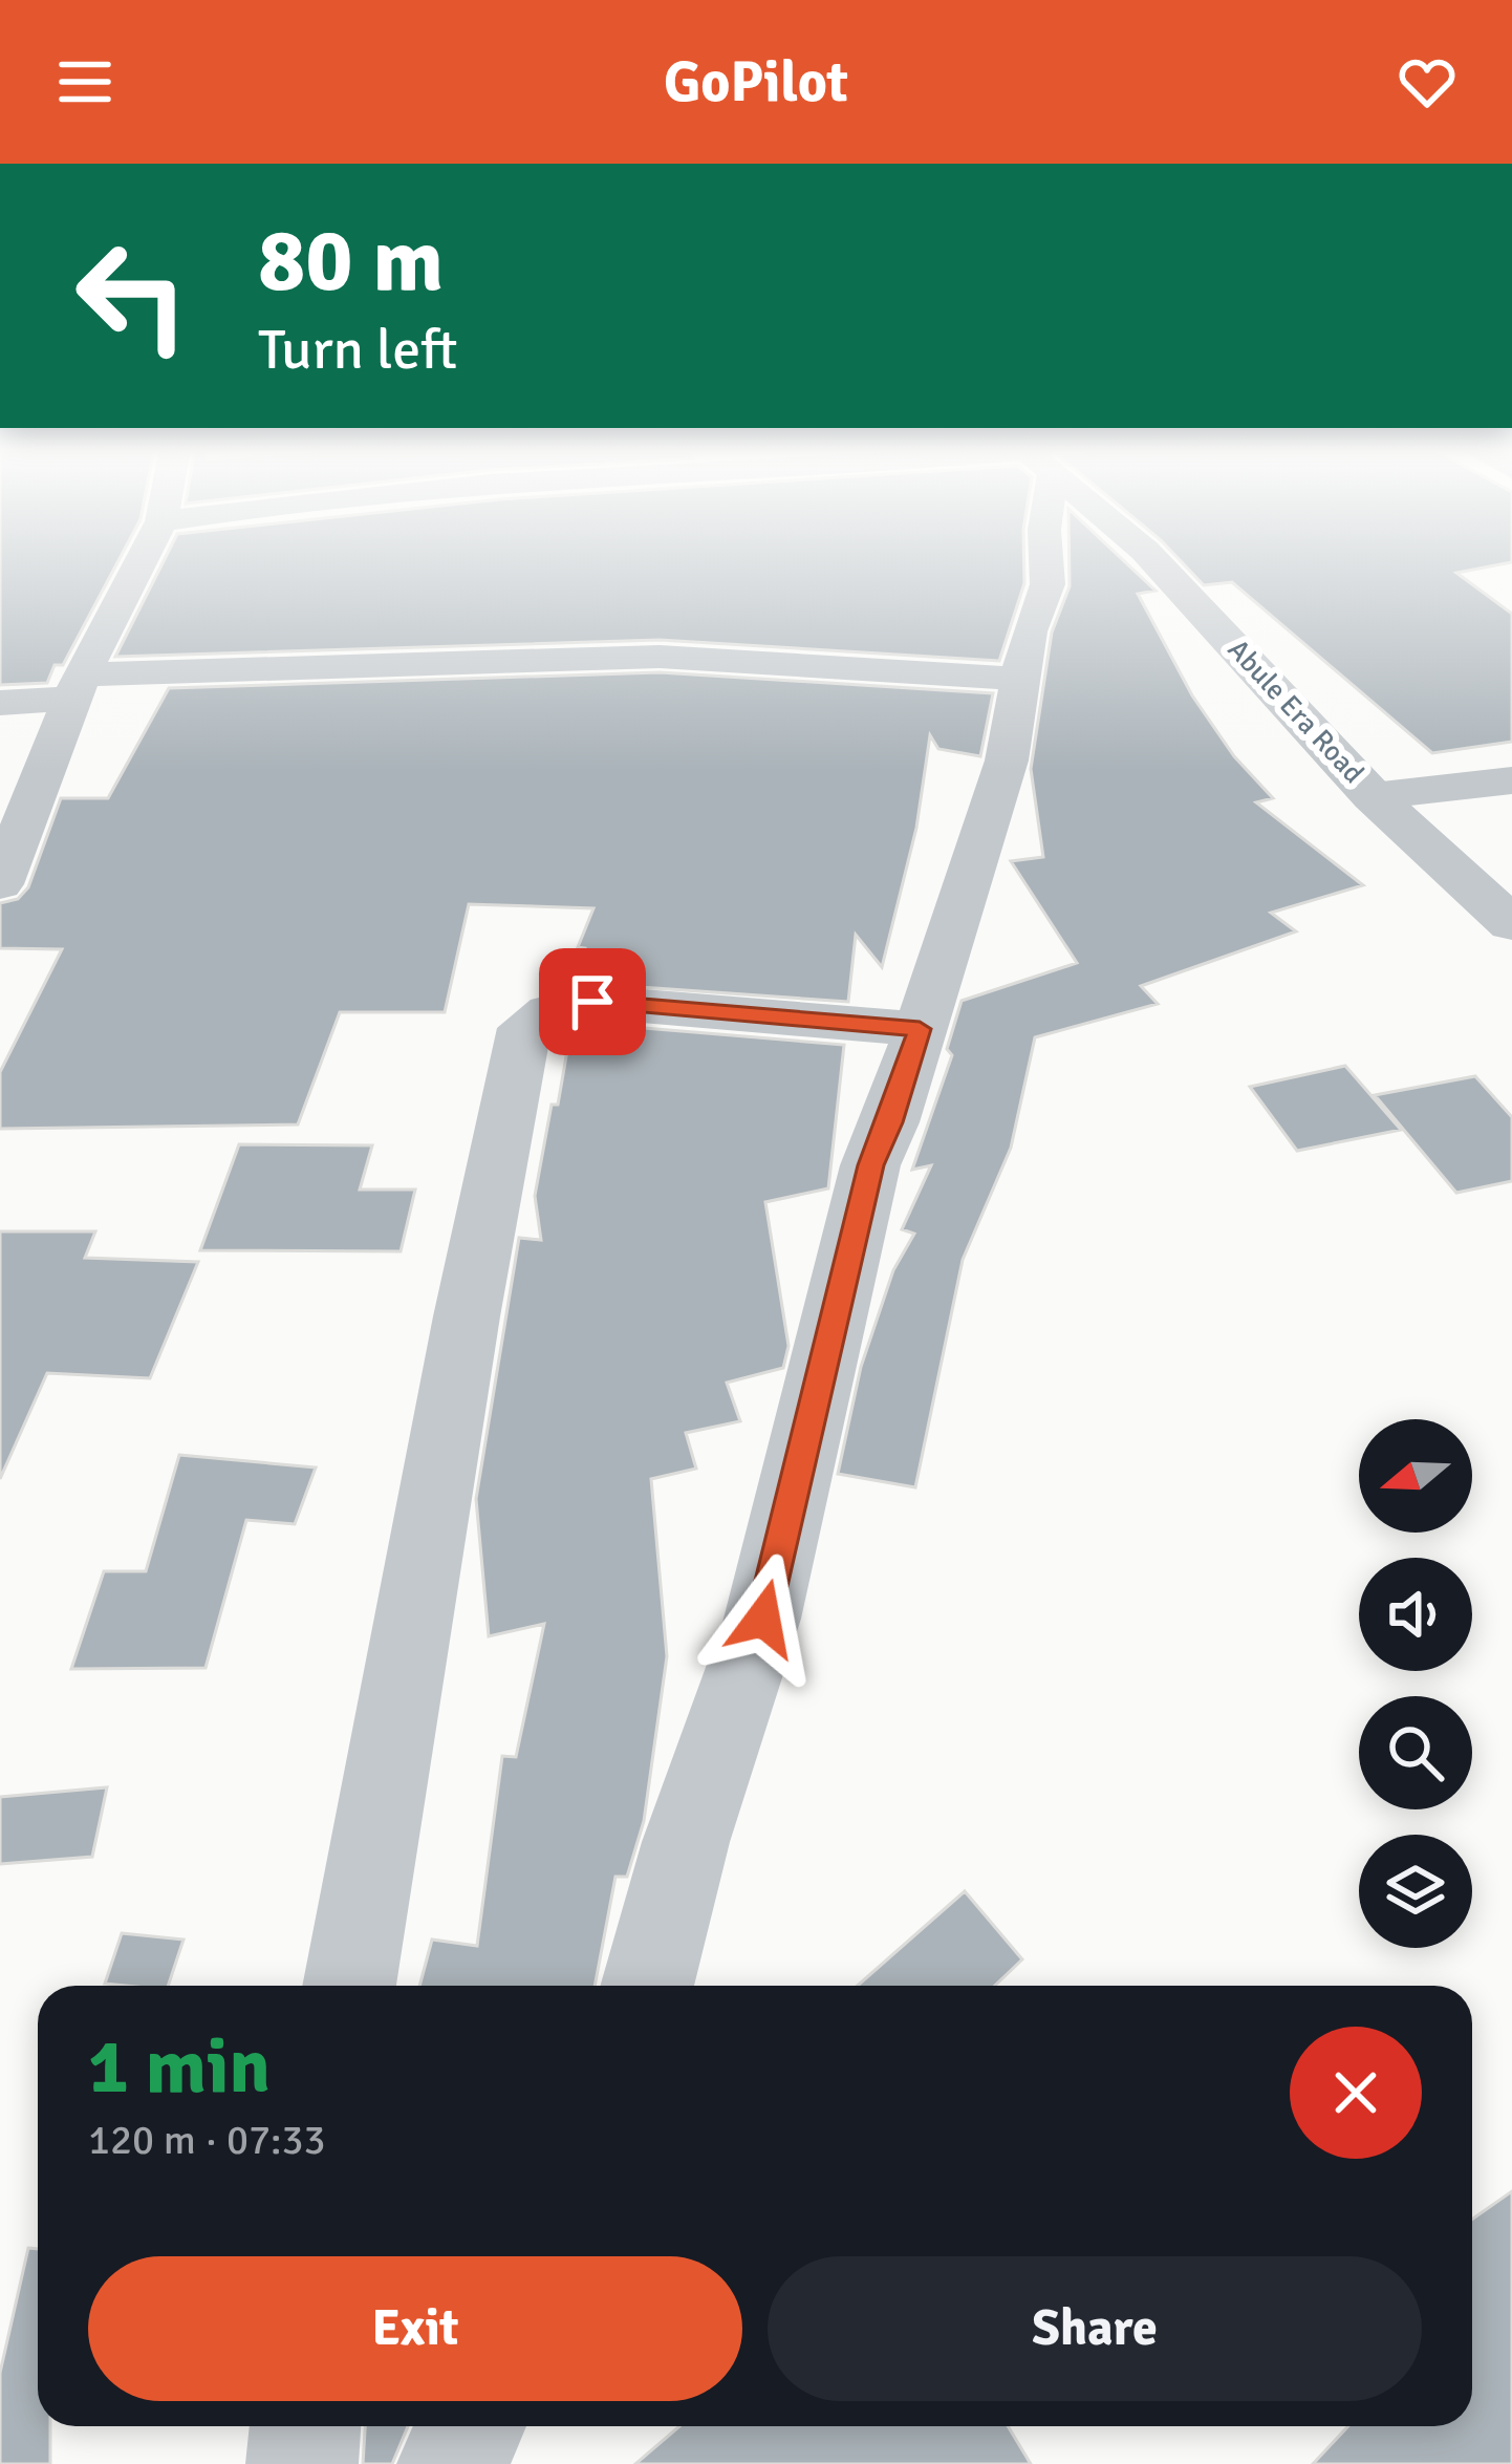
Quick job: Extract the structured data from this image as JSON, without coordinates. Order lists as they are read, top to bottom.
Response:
{
  "streets": {
    "street": ["Abule Era Road"]
  },
  "north": "left",
  "page": {
    "header": "GoPilot",
    "turn": ["80 m", "Turn left"],
    "heading": ["1 min", "120 m · 07:33"],
    "buttons": ["Exit", "Share"]
  }
}
